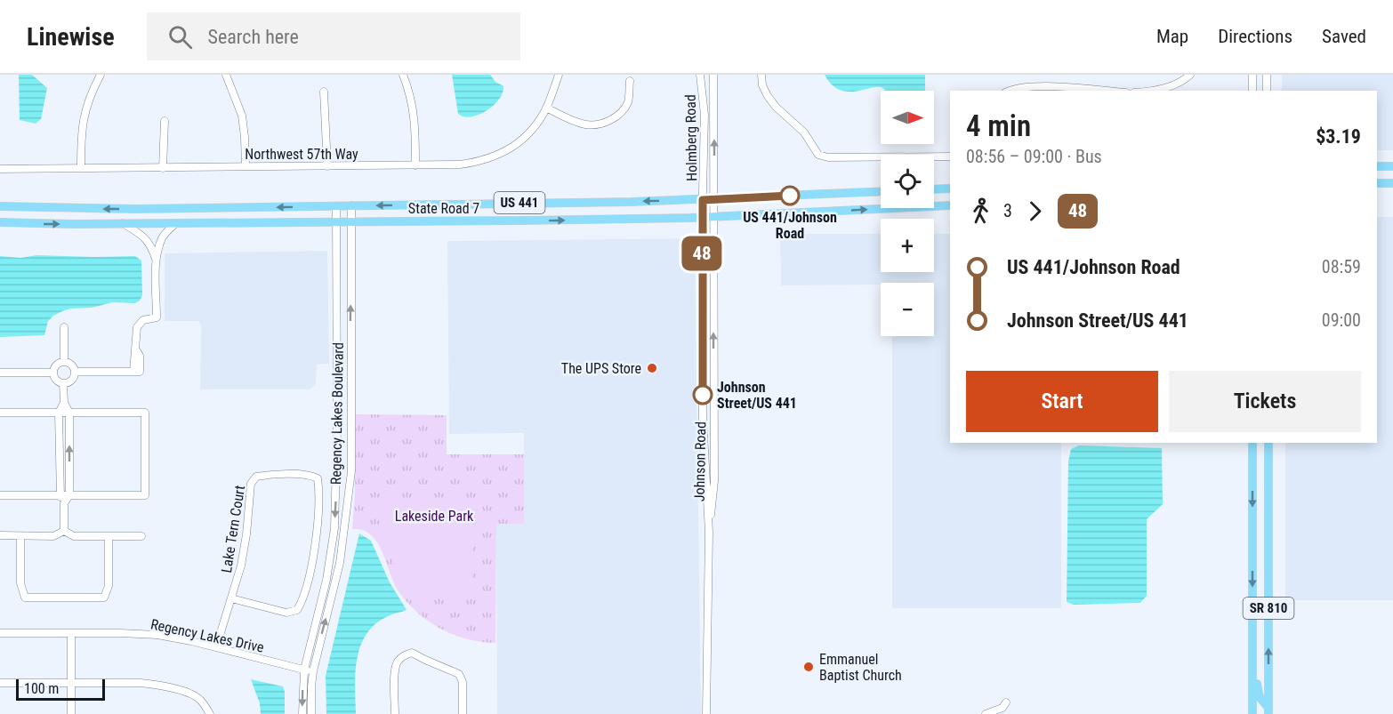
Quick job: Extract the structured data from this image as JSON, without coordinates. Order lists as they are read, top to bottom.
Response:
{
  "streets": {
    "main road": ["US 441", "State Road 7", "SR 810"],
    "street": [
      "Holmberg Road",
      "Northwest 57th Way",
      "Regency Lakes Boulevard",
      "Johnson Road",
      "Lake Tern Court",
      "Regency Lakes Drive"
    ]
  },
  "crossings": [
    ["Holmberg Road", "State Road 7"],
    ["Holmberg Road", "Johnson Road"],
    ["State Road 7", "Regency Lakes Boulevard"],
    ["State Road 7", "Johnson Road"],
    ["Regency Lakes Boulevard", "Regency Lakes Drive"],
    ["Lake Tern Court", "Regency Lakes Drive"]
  ],
  "parks": ["Lakeside Park"],
  "places": [
    "US 441/Johnson Road",
    "The UPS Store",
    "Johnson Street/US 441",
    "Emmanuel Baptist Church"
  ],
  "lines": ["bus line 48"],
  "scale_bar": "100 m",
  "north": "right",
  "page": {
    "header": "Linewise",
    "search": "Search here",
    "nav": ["Map", "Directions", "Saved"],
    "on_map": "48",
    "map_buttons": ["+", "−"],
    "heading": ["4 min", "08:56 – 09:00 · Bus", "$3.19"],
    "legs": ["3", "48"],
    "list": [
      {
        "name": "US 441/Johnson Road",
        "value": "08:59"
      },
      {
        "name": "Johnson Street/US 441",
        "value": "09:00"
      }
    ],
    "buttons": ["Start", "Tickets"],
    "scale": "100 m"
  }
}
